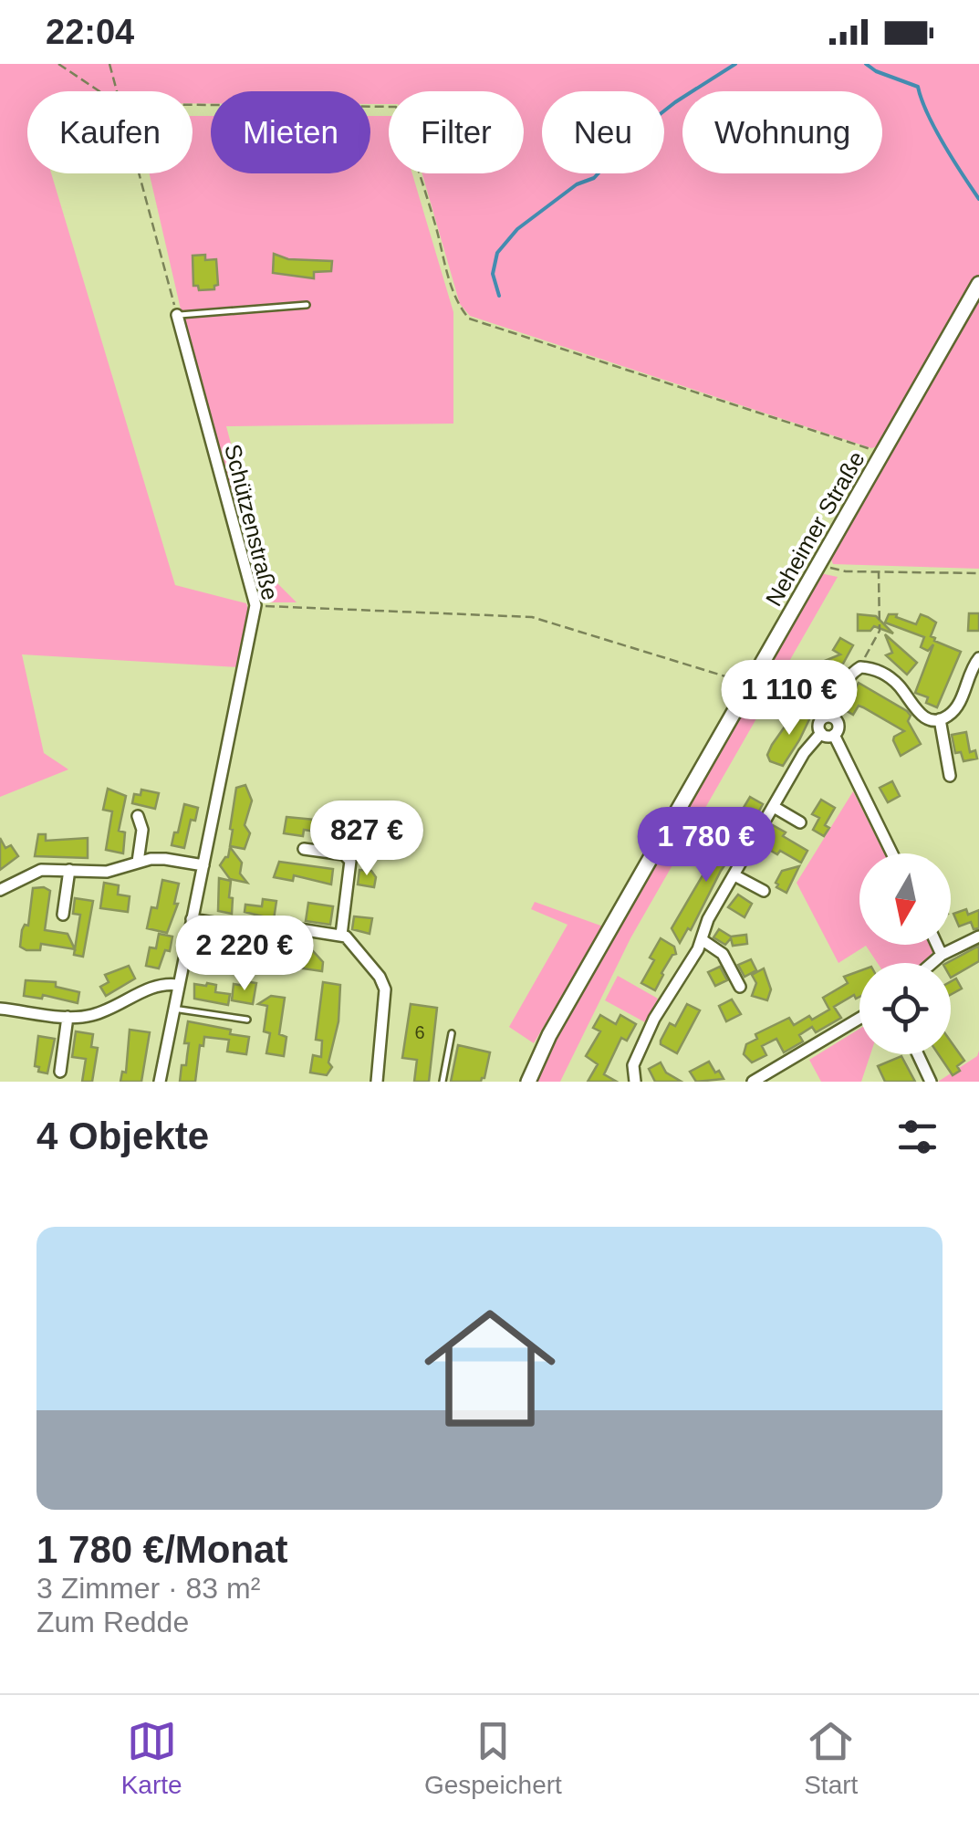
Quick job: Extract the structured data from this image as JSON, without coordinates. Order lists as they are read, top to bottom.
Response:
{
  "streets": {
    "main road": ["Neheimer Straße"],
    "street": ["Schützenstraße"]
  },
  "house_numbers": ["6"],
  "north": "bottom",
  "page": {
    "status": "22:04",
    "chip": [
      "Kaufen",
      "Mieten",
      "Filter",
      "Neu",
      "Wohnung"
    ],
    "price": [
      "1 110 €",
      "827 €",
      "1 780 €",
      "2 220 €"
    ],
    "heading": "4 Objekte",
    "list": [
      {
        "name": "1 780 €/Monat",
        "note": "3 Zimmer · 83 m² · Zum Redde"
      }
    ],
    "tabs": ["Karte", "Gespeichert", "Start"]
  }
}
